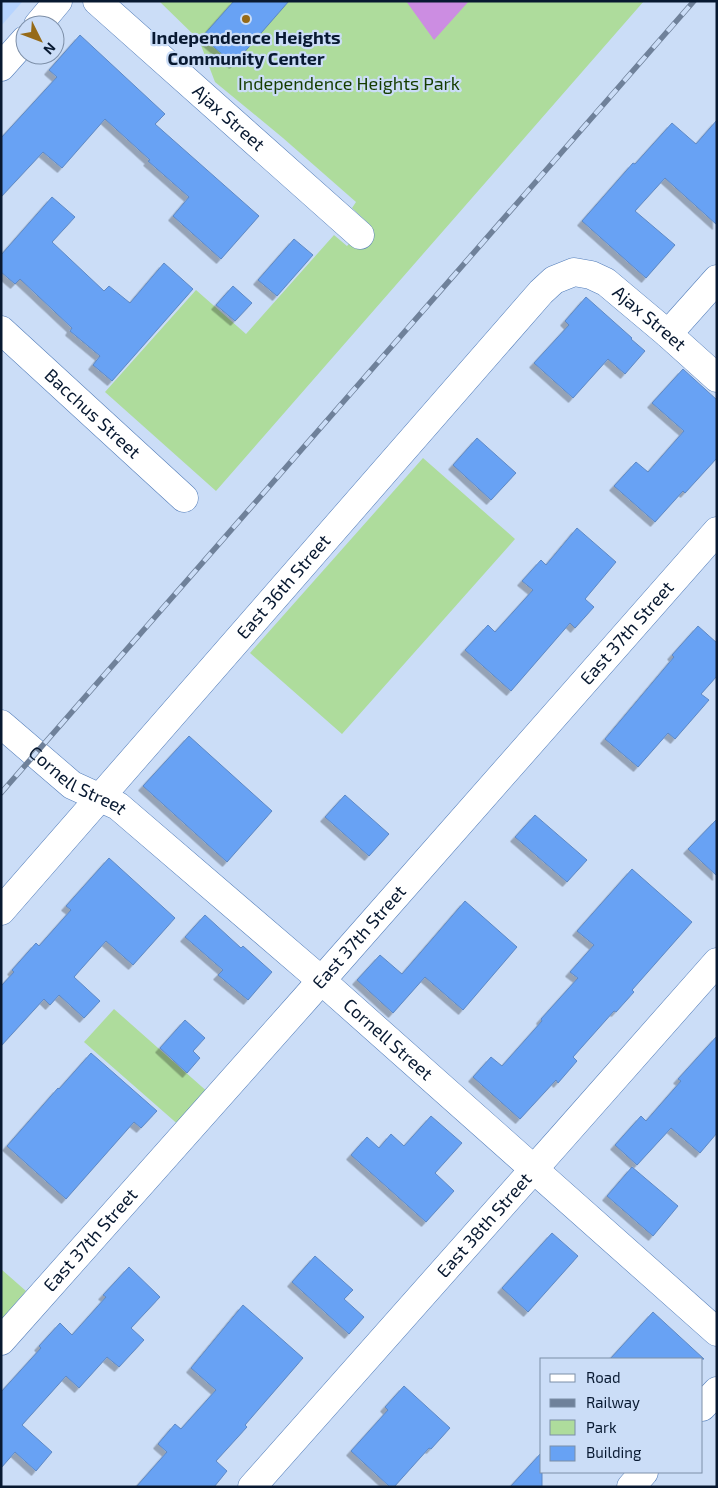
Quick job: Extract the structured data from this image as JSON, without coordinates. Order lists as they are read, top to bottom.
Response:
{
  "streets": {
    "street": [
      "Ajax Street",
      "Bacchus Street",
      "East 36th Street",
      "East 37th Street",
      "Cornell Street",
      "East 38th Street"
    ]
  },
  "crossings": [
    ["Ajax Street", "East 36th Street"],
    ["East 36th Street", "Cornell Street"],
    ["East 37th Street", "Cornell Street"],
    ["Cornell Street", "East 38th Street"]
  ],
  "parks": ["Independence Heights Park"],
  "places": ["Independence Heights Community Center"],
  "legend": [
    "Road",
    "Railway",
    "Park",
    "Building"
  ],
  "north": "bottom right"
}
